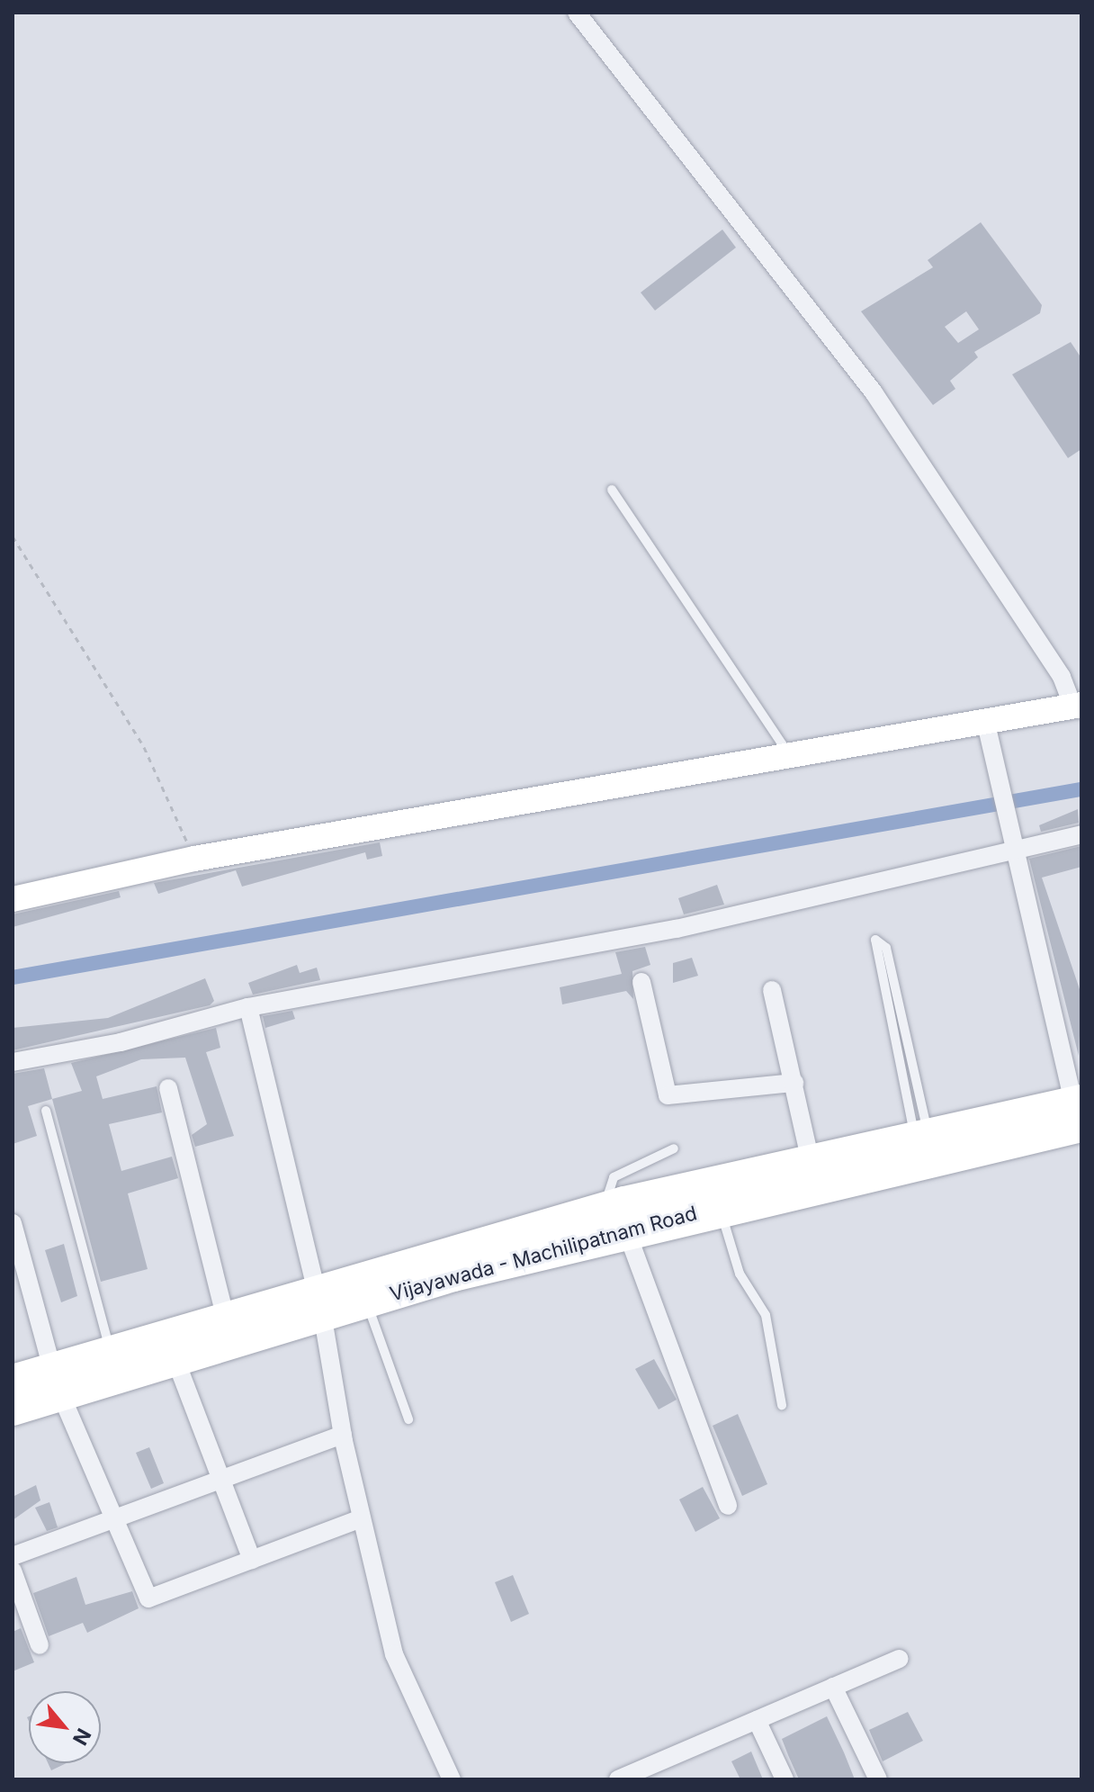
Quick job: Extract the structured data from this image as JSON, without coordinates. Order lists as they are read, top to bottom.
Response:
{
  "streets": {
    "highway": ["Vijayawada - Machilipatnam Road"]
  },
  "north": "bottom right"
}
